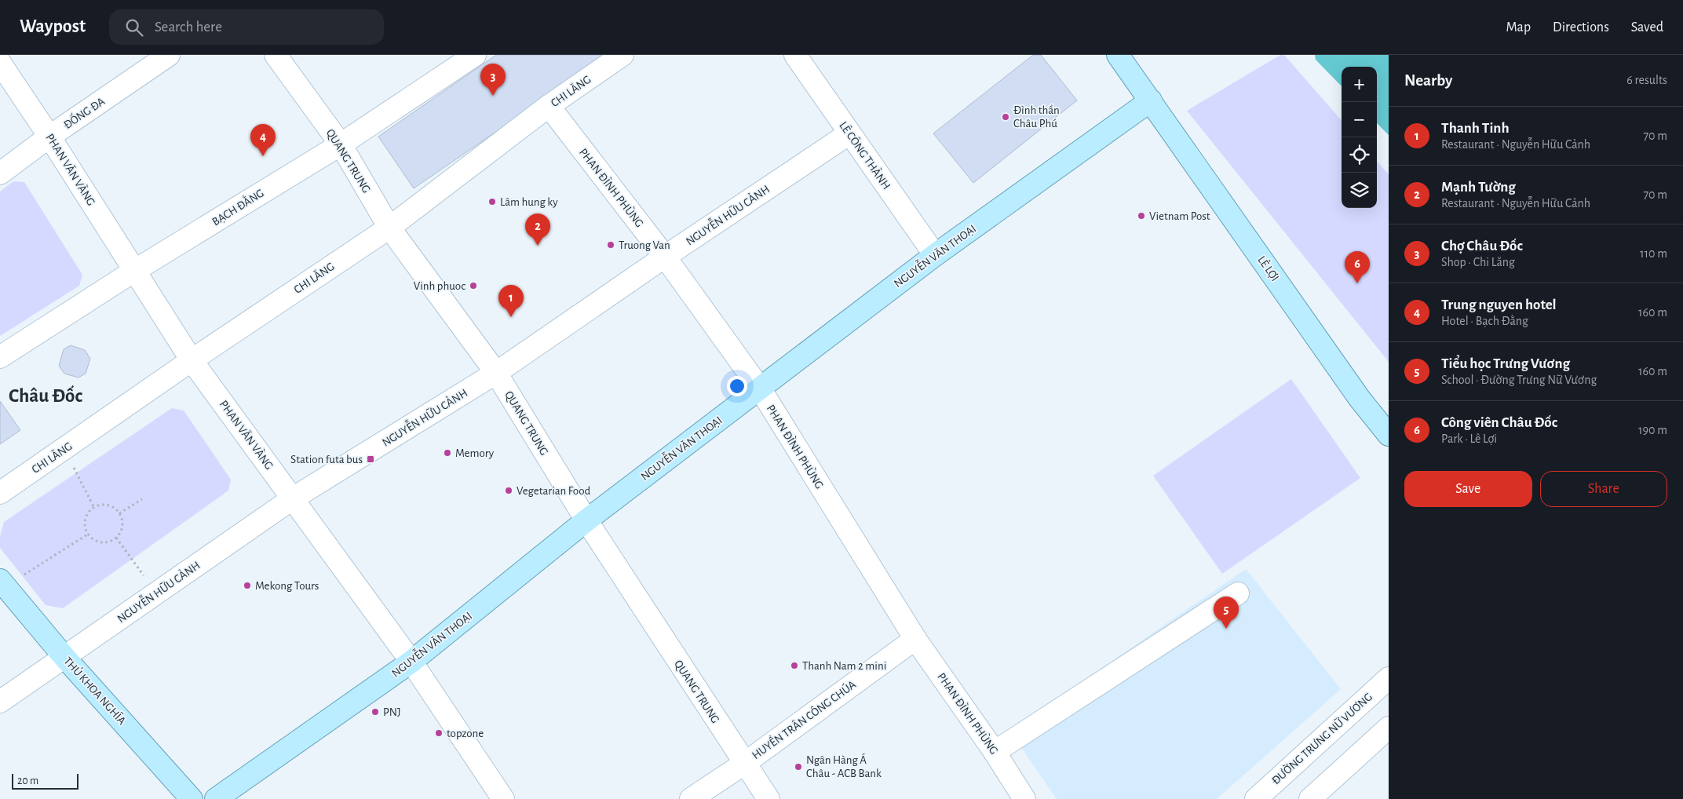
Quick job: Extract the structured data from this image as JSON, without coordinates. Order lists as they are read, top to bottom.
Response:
{
  "streets": {
    "main road": ["NGUYỄN VĂN THOẠI", "LÊ LỢI", "THỦ KHOA NGHĨA"],
    "street": [
      "CHI LĂNG",
      "ĐỐNG ĐA",
      "LÊ CÔNG THÀNH",
      "QUANG TRUNG",
      "PHAN VĂN VÀNG",
      "PHAN ĐÌNH PHÙNG",
      "BẠCH ĐẰNG",
      "NGUYỄN HỮU CẢNH",
      "HUYỀN TRÂN CÔNG CHÚA",
      "ĐƯỜNG TRƯNG NỮ VƯƠNG"
    ]
  },
  "crossings": [
    ["CHI LĂNG", "QUANG TRUNG"],
    ["CHI LĂNG", "PHAN VĂN VÀNG"],
    ["CHI LĂNG", "PHAN ĐÌNH PHÙNG"],
    ["ĐỐNG ĐA", "PHAN VĂN VÀNG"],
    ["LÊ CÔNG THÀNH", "NGUYỄN HỮU CẢNH"],
    ["LÊ CÔNG THÀNH", "NGUYỄN VĂN THOẠI"],
    ["QUANG TRUNG", "BẠCH ĐẰNG"],
    ["QUANG TRUNG", "NGUYỄN HỮU CẢNH"],
    ["QUANG TRUNG", "NGUYỄN VĂN THOẠI"],
    ["QUANG TRUNG", "HUYỀN TRÂN CÔNG CHÚA"],
    ["PHAN VĂN VÀNG", "BẠCH ĐẰNG"],
    ["PHAN VĂN VÀNG", "NGUYỄN HỮU CẢNH"],
    ["PHAN VĂN VÀNG", "NGUYỄN VĂN THOẠI"],
    ["PHAN ĐÌNH PHÙNG", "NGUYỄN HỮU CẢNH"],
    ["PHAN ĐÌNH PHÙNG", "NGUYỄN VĂN THOẠI"],
    ["PHAN ĐÌNH PHÙNG", "HUYỀN TRÂN CÔNG CHÚA"],
    ["NGUYỄN HỮU CẢNH", "THỦ KHOA NGHĨA"],
    ["NGUYỄN VĂN THOẠI", "LÊ LỢI"]
  ],
  "districts": ["Châu Đốc"],
  "places": {
    "other": [
      "Đình thần Châu Phú",
      "Lâm hung ky",
      "Vietnam Post",
      "Truong Van",
      "Vinh phuoc",
      "Memory",
      "Vegetarian Food",
      "Mekong Tours",
      "Thanh Nam 2 mini",
      "PNJ",
      "topzone",
      "Ngân Hàng Á Châu - ACB Bank"
    ],
    "transit": ["Station futa bus"]
  },
  "scale_bar": "20 m",
  "page": {
    "header": "Waypost",
    "search": "Search here",
    "nav": ["Map", "Directions", "Saved"],
    "heading": ["Nearby", "6 results"],
    "pins": [
      "3",
      "4",
      "2",
      "6",
      "1",
      "5"
    ],
    "map_buttons": ["+", "−"],
    "list": [
      {
        "mark": "1",
        "name": "Thanh Tinh",
        "note": "Restaurant · Nguyễn Hữu Cảnh",
        "value": "70 m"
      },
      {
        "mark": "2",
        "name": "Mạnh Tường",
        "note": "Restaurant · Nguyễn Hữu Cảnh",
        "value": "70 m"
      },
      {
        "mark": "3",
        "name": "Chợ Châu Đốc",
        "note": "Shop · Chi Lăng",
        "value": "110 m"
      },
      {
        "mark": "4",
        "name": "Trung nguyen hotel",
        "note": "Hotel · Bạch Đằng",
        "value": "160 m"
      },
      {
        "mark": "5",
        "name": "Tiểu học Trưng Vương",
        "note": "School · Đường Trưng Nữ Vương",
        "value": "160 m"
      },
      {
        "mark": "6",
        "name": "Công viên Châu Đốc",
        "note": "Park · Lê Lợi",
        "value": "190 m"
      }
    ],
    "buttons": ["Save", "Share"],
    "scale": "20 m"
  }
}
